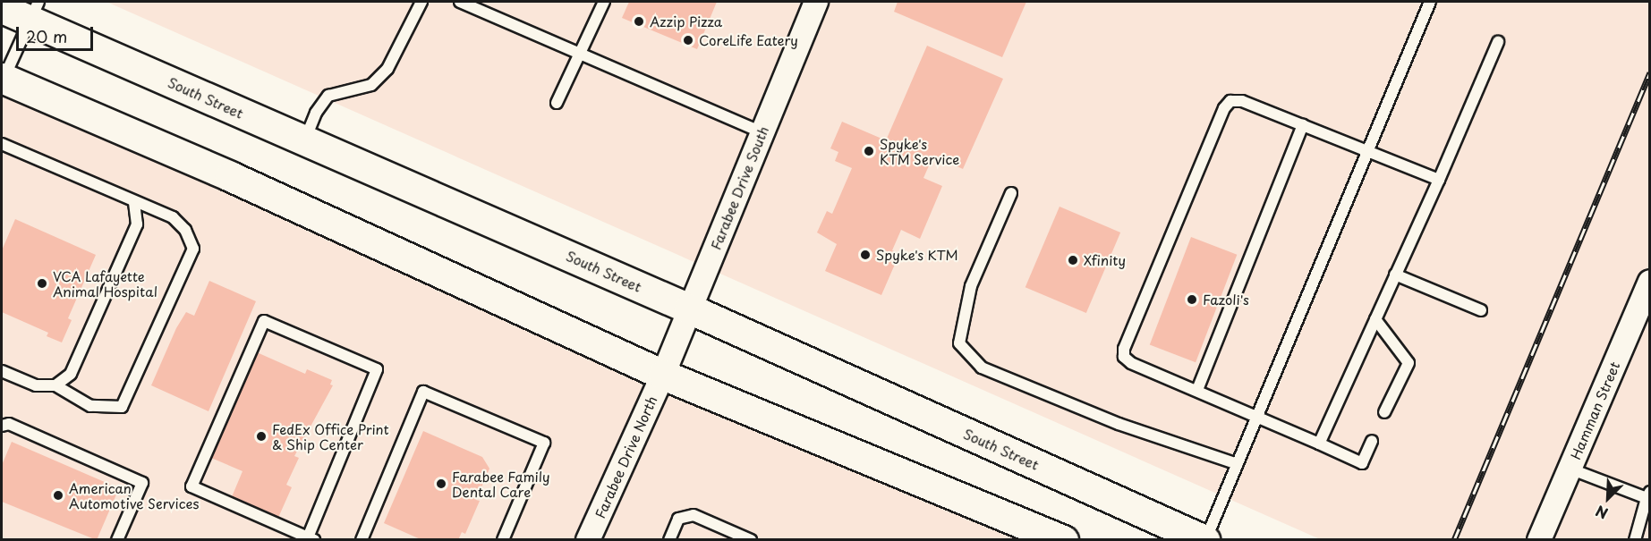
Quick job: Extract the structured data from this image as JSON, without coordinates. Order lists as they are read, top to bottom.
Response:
{
  "streets": {
    "main road": ["South Street"],
    "street": ["Farabee Drive South", "Hamman Street", "Farabee Drive North"]
  },
  "crossings": [
    ["South Street", "Farabee Drive South"],
    ["Farabee Drive South", "Farabee Drive North"]
  ],
  "places": [
    "Azzip Pizza",
    "CoreLife Eatery",
    "Spyke's KTM Service",
    "Spyke's KTM",
    "Xfinity",
    "VCA Lafayette Animal Hospital",
    "Fazoli's",
    "FedEx Office Print & Ship Center",
    "Farabee Family Dental Care",
    "American Automotive Services"
  ],
  "scale_bar": "20 m",
  "north": "bottom left"
}
